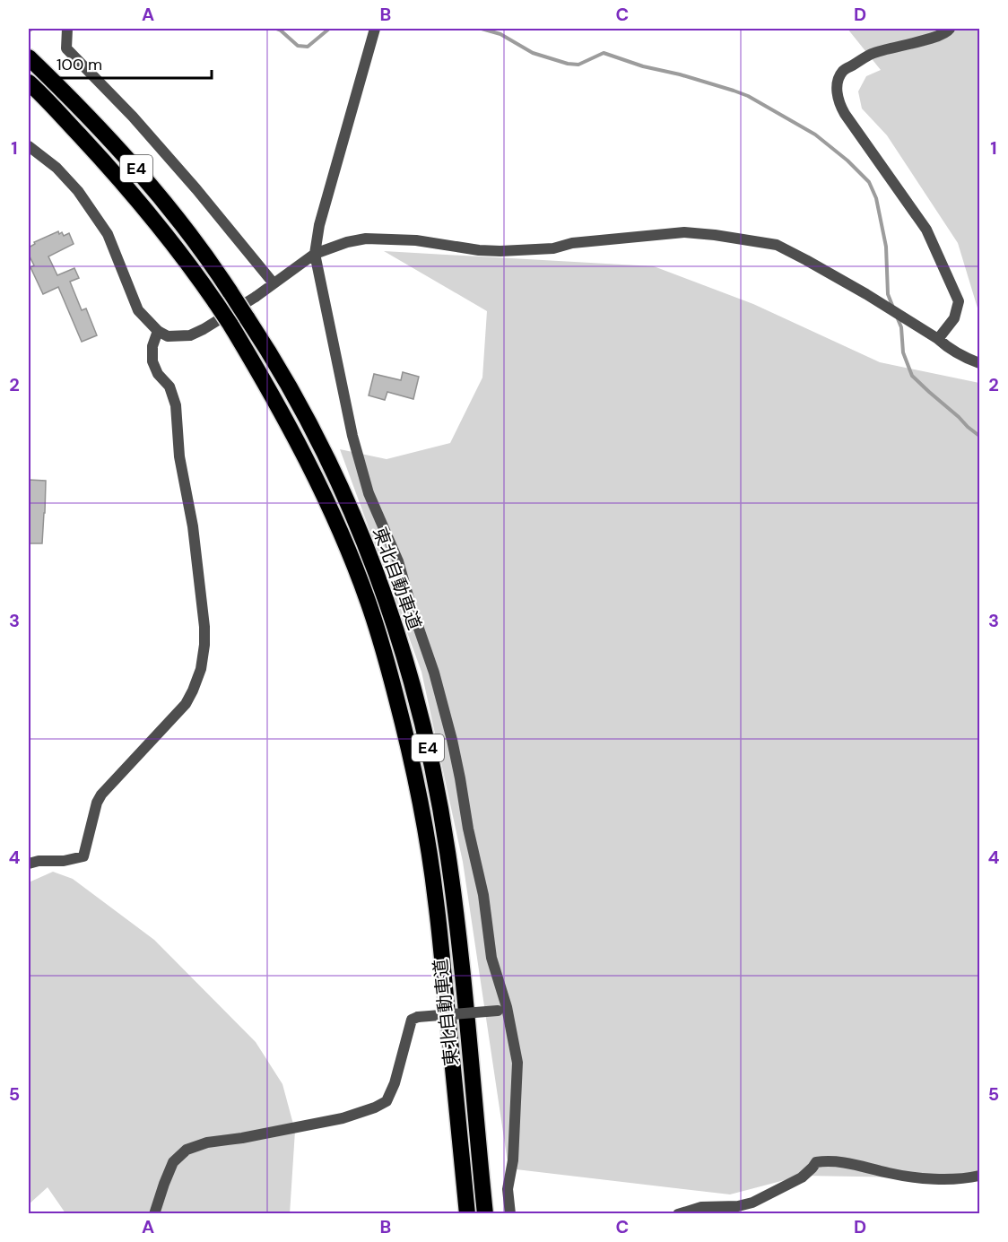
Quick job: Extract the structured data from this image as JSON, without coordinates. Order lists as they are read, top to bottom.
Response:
{
  "streets": {
    "highway": ["E4", "東北自動車道"]
  },
  "scale_bar": "100 m",
  "grid": {
    "columns": [
      "A",
      "B",
      "C",
      "D"
    ],
    "rows": [
      "1",
      "2",
      "3",
      "4",
      "5"
    ]
  }
}
